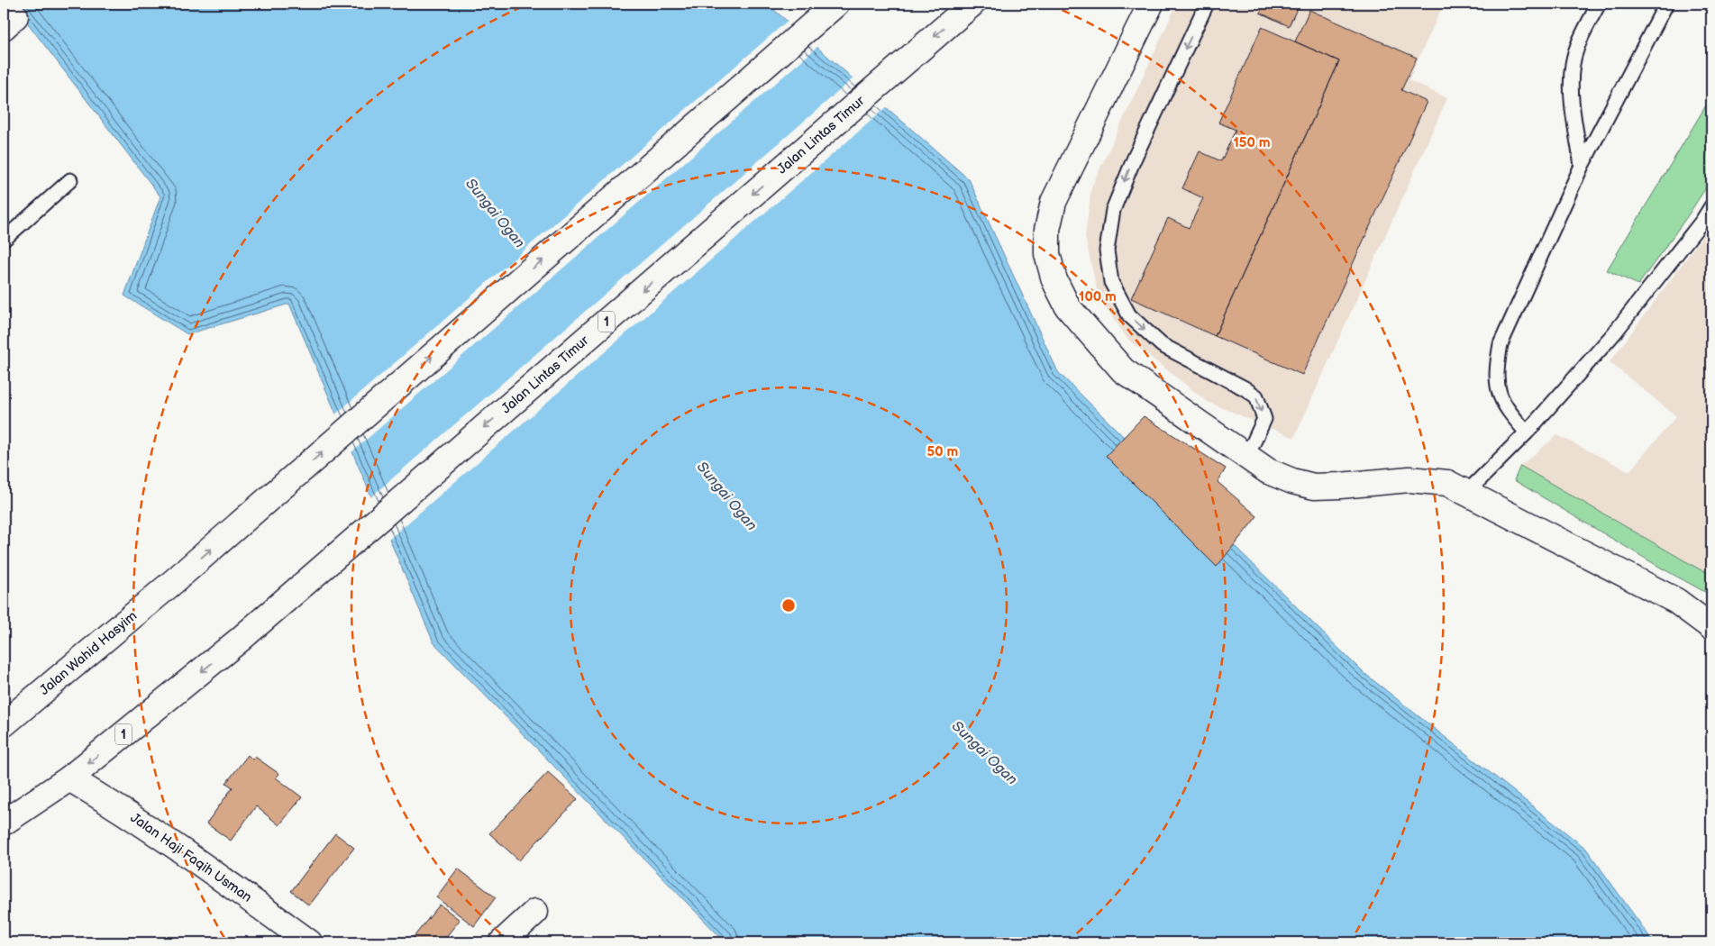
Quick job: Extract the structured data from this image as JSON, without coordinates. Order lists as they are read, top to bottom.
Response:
{
  "streets": {
    "main road": [
      "Jalan Lintas Timur",
      "1",
      "Jalan Wahid Hasyim",
      "Jalan Haji Faqih Usman"
    ]
  },
  "crossings": [
    ["Jalan Lintas Timur", "1"],
    ["Jalan Lintas Timur", "Jalan Haji Faqih Usman"],
    ["1", "Jalan Haji Faqih Usman"]
  ],
  "one_way": ["Jalan Lintas Timur", "Jalan Wahid Hasyim"],
  "water": ["Sungai Ogan"],
  "rings": ["150 m", "100 m", "50 m"]
}
